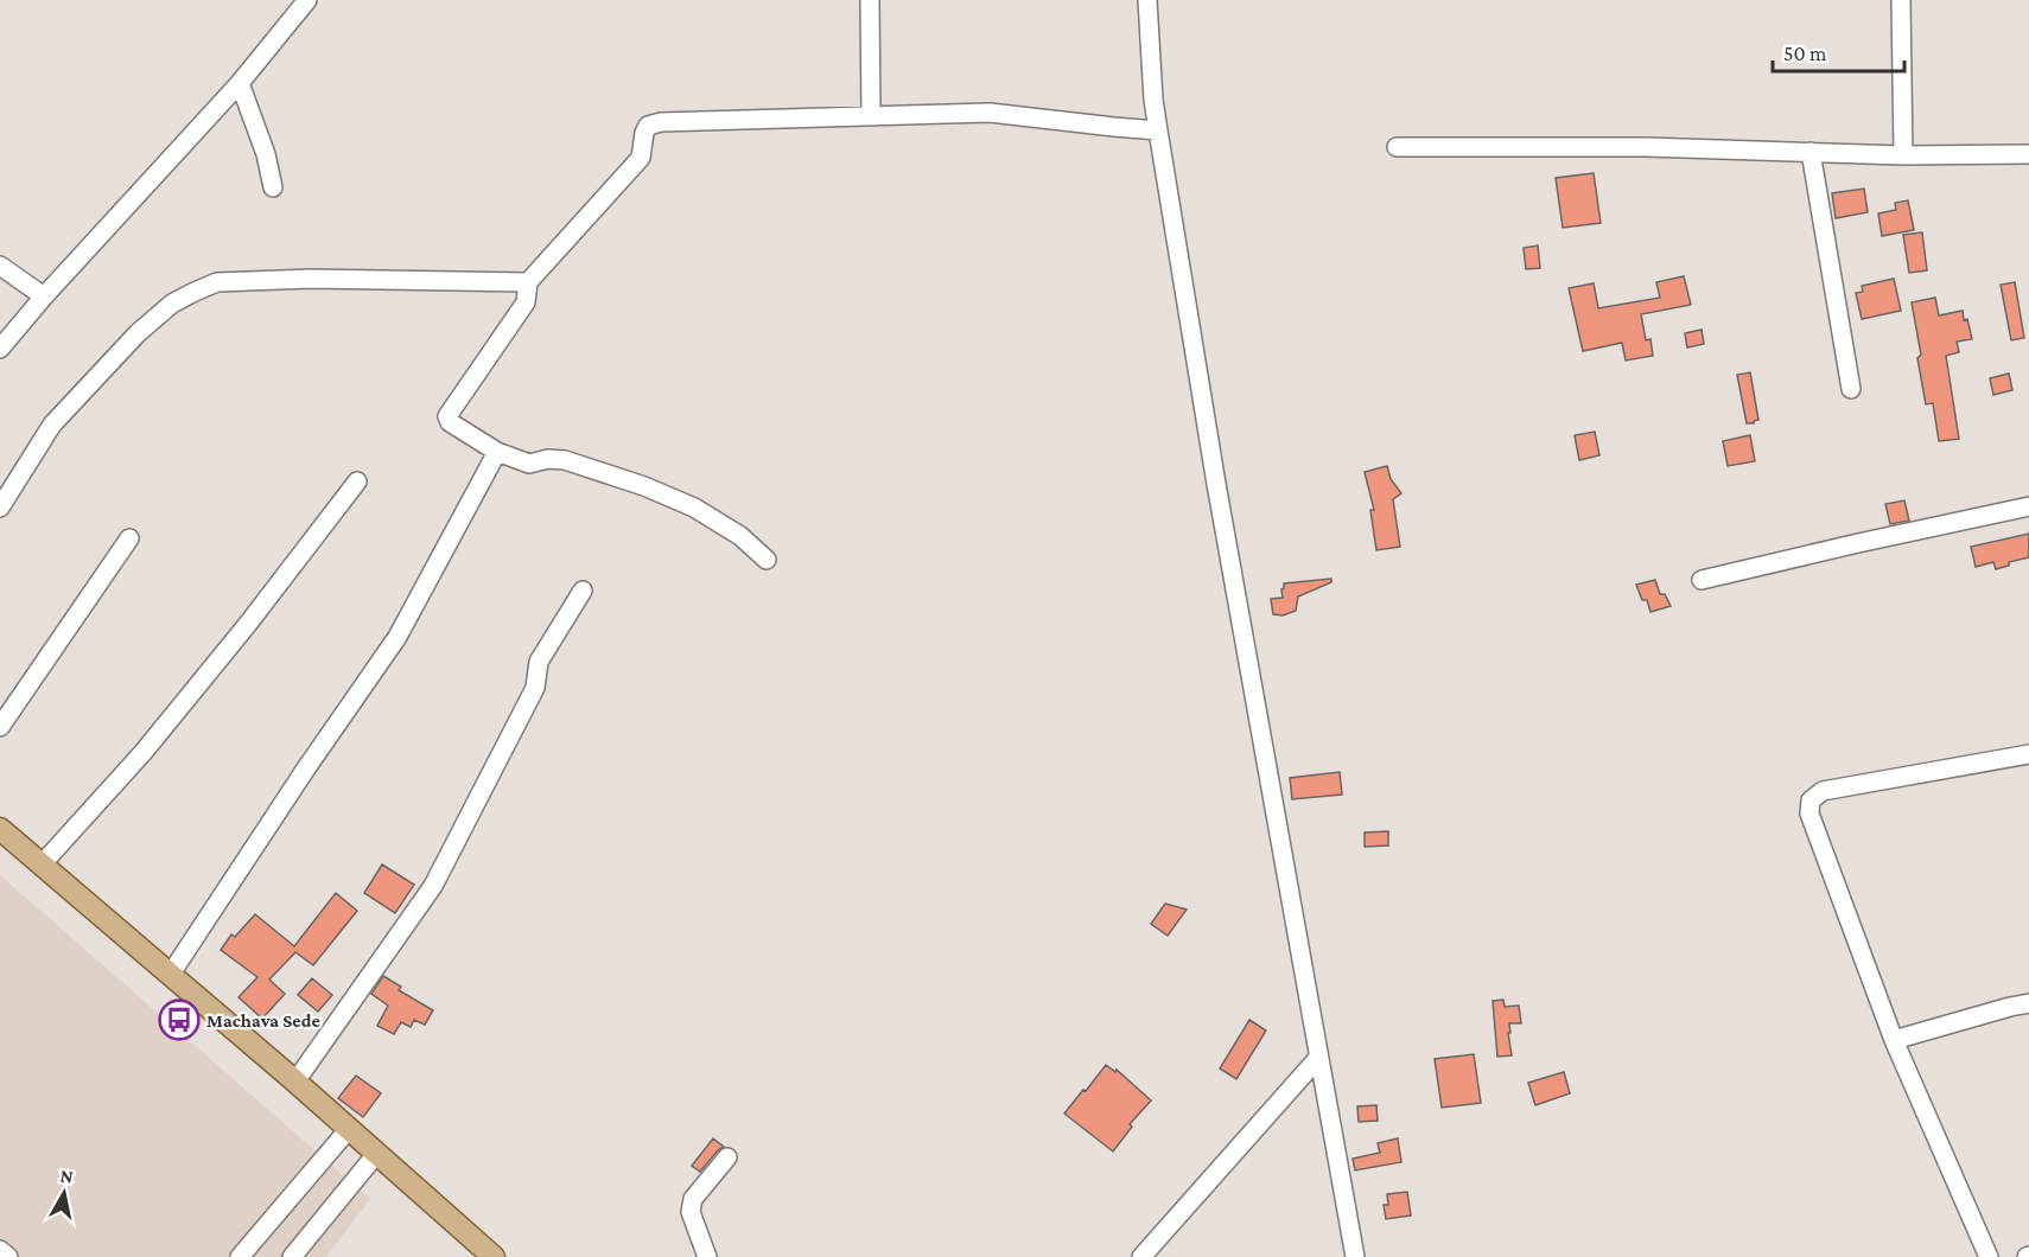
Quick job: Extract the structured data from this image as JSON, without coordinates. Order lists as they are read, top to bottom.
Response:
{
  "places": {
    "bus stop": ["Machava Sede"]
  },
  "scale_bar": "50 m",
  "north": "top"
}
